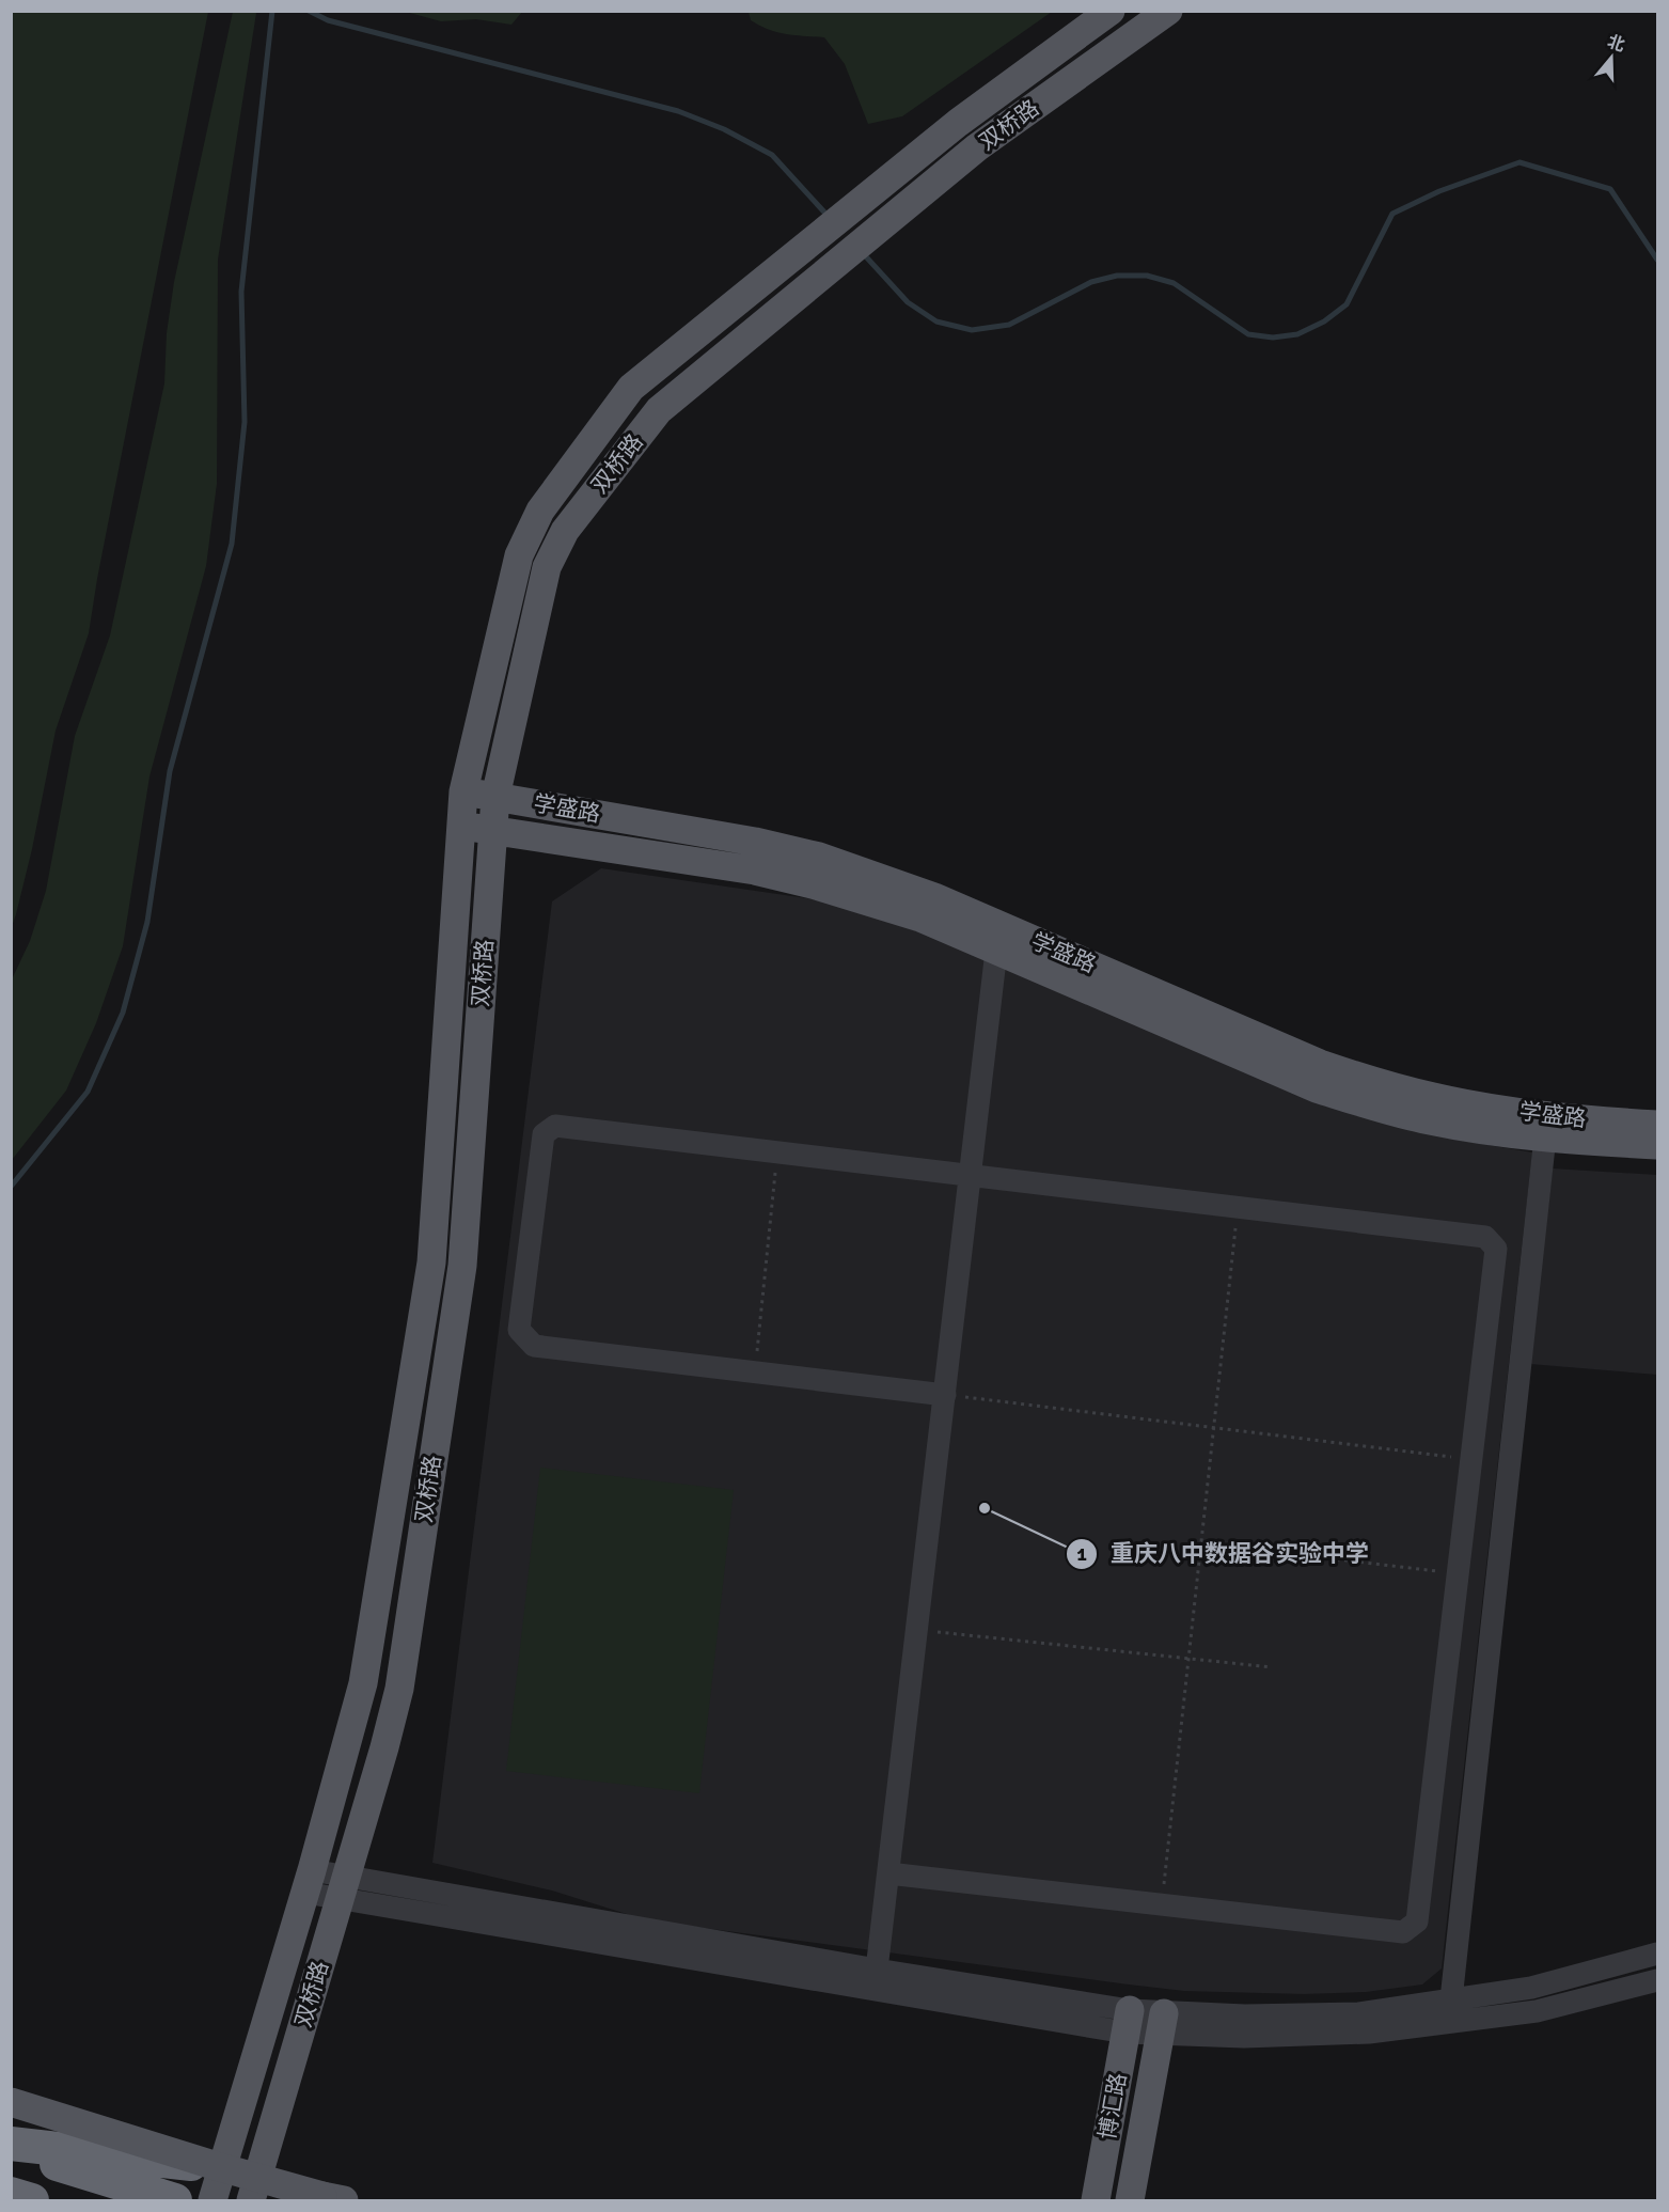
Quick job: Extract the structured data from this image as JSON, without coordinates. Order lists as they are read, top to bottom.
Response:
{
  "streets": {
    "main road": ["双桥路", "学盛路", "博汇路"]
  },
  "crossings": [
    ["双桥路", "学盛路"]
  ],
  "places": ["重庆八中数据谷实验中学"],
  "north": "top"
}
